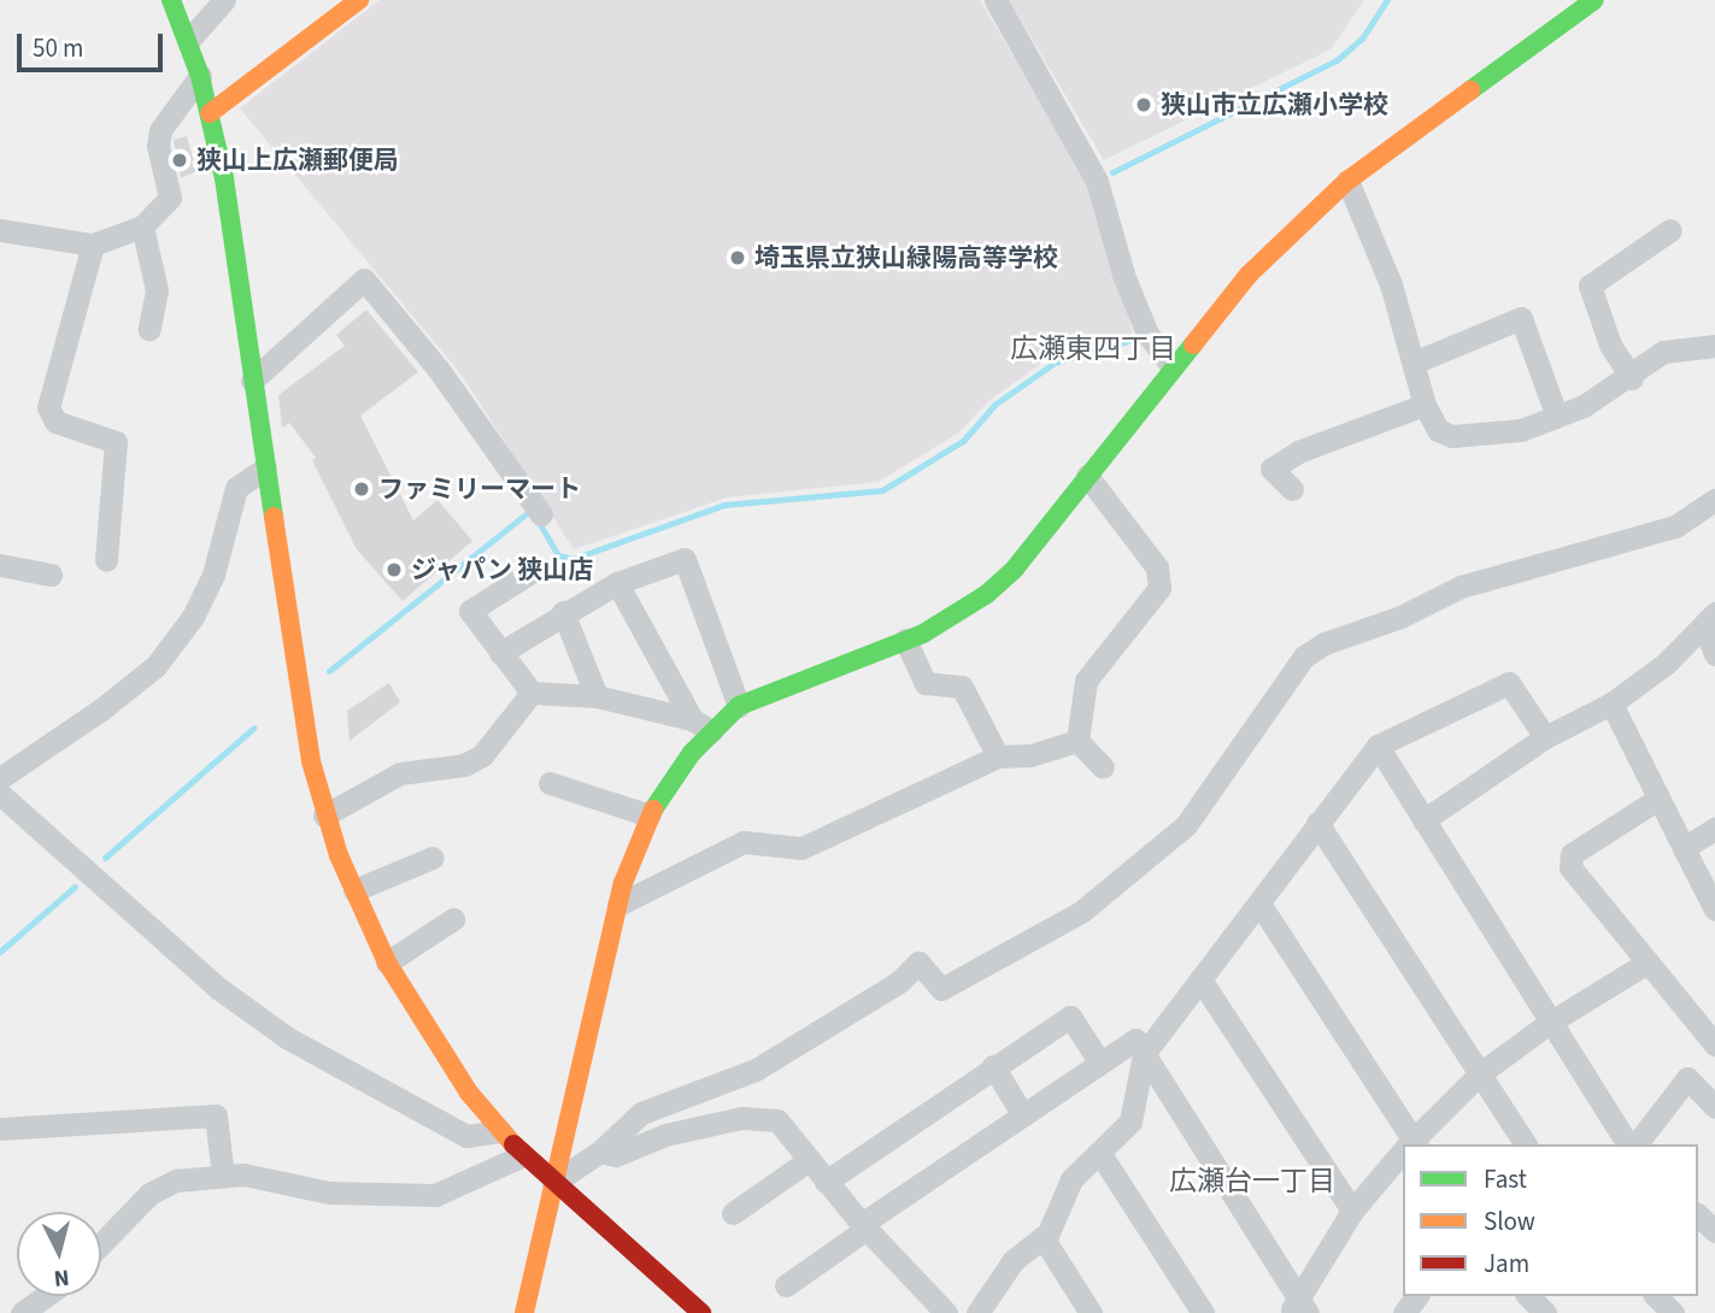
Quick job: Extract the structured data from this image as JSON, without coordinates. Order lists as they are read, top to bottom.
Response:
{
  "districts": ["広瀬東四丁目", "広瀬台一丁目"],
  "places": [
    "狭山市立広瀬小学校",
    "狭山上広瀬郵便局",
    "埼玉県立狭山緑陽高等学校",
    "ファミリーマート",
    "ジャパン 狭山店"
  ],
  "legend": ["Fast", "Slow", "Jam"],
  "scale_bar": "50 m",
  "north": "bottom"
}
